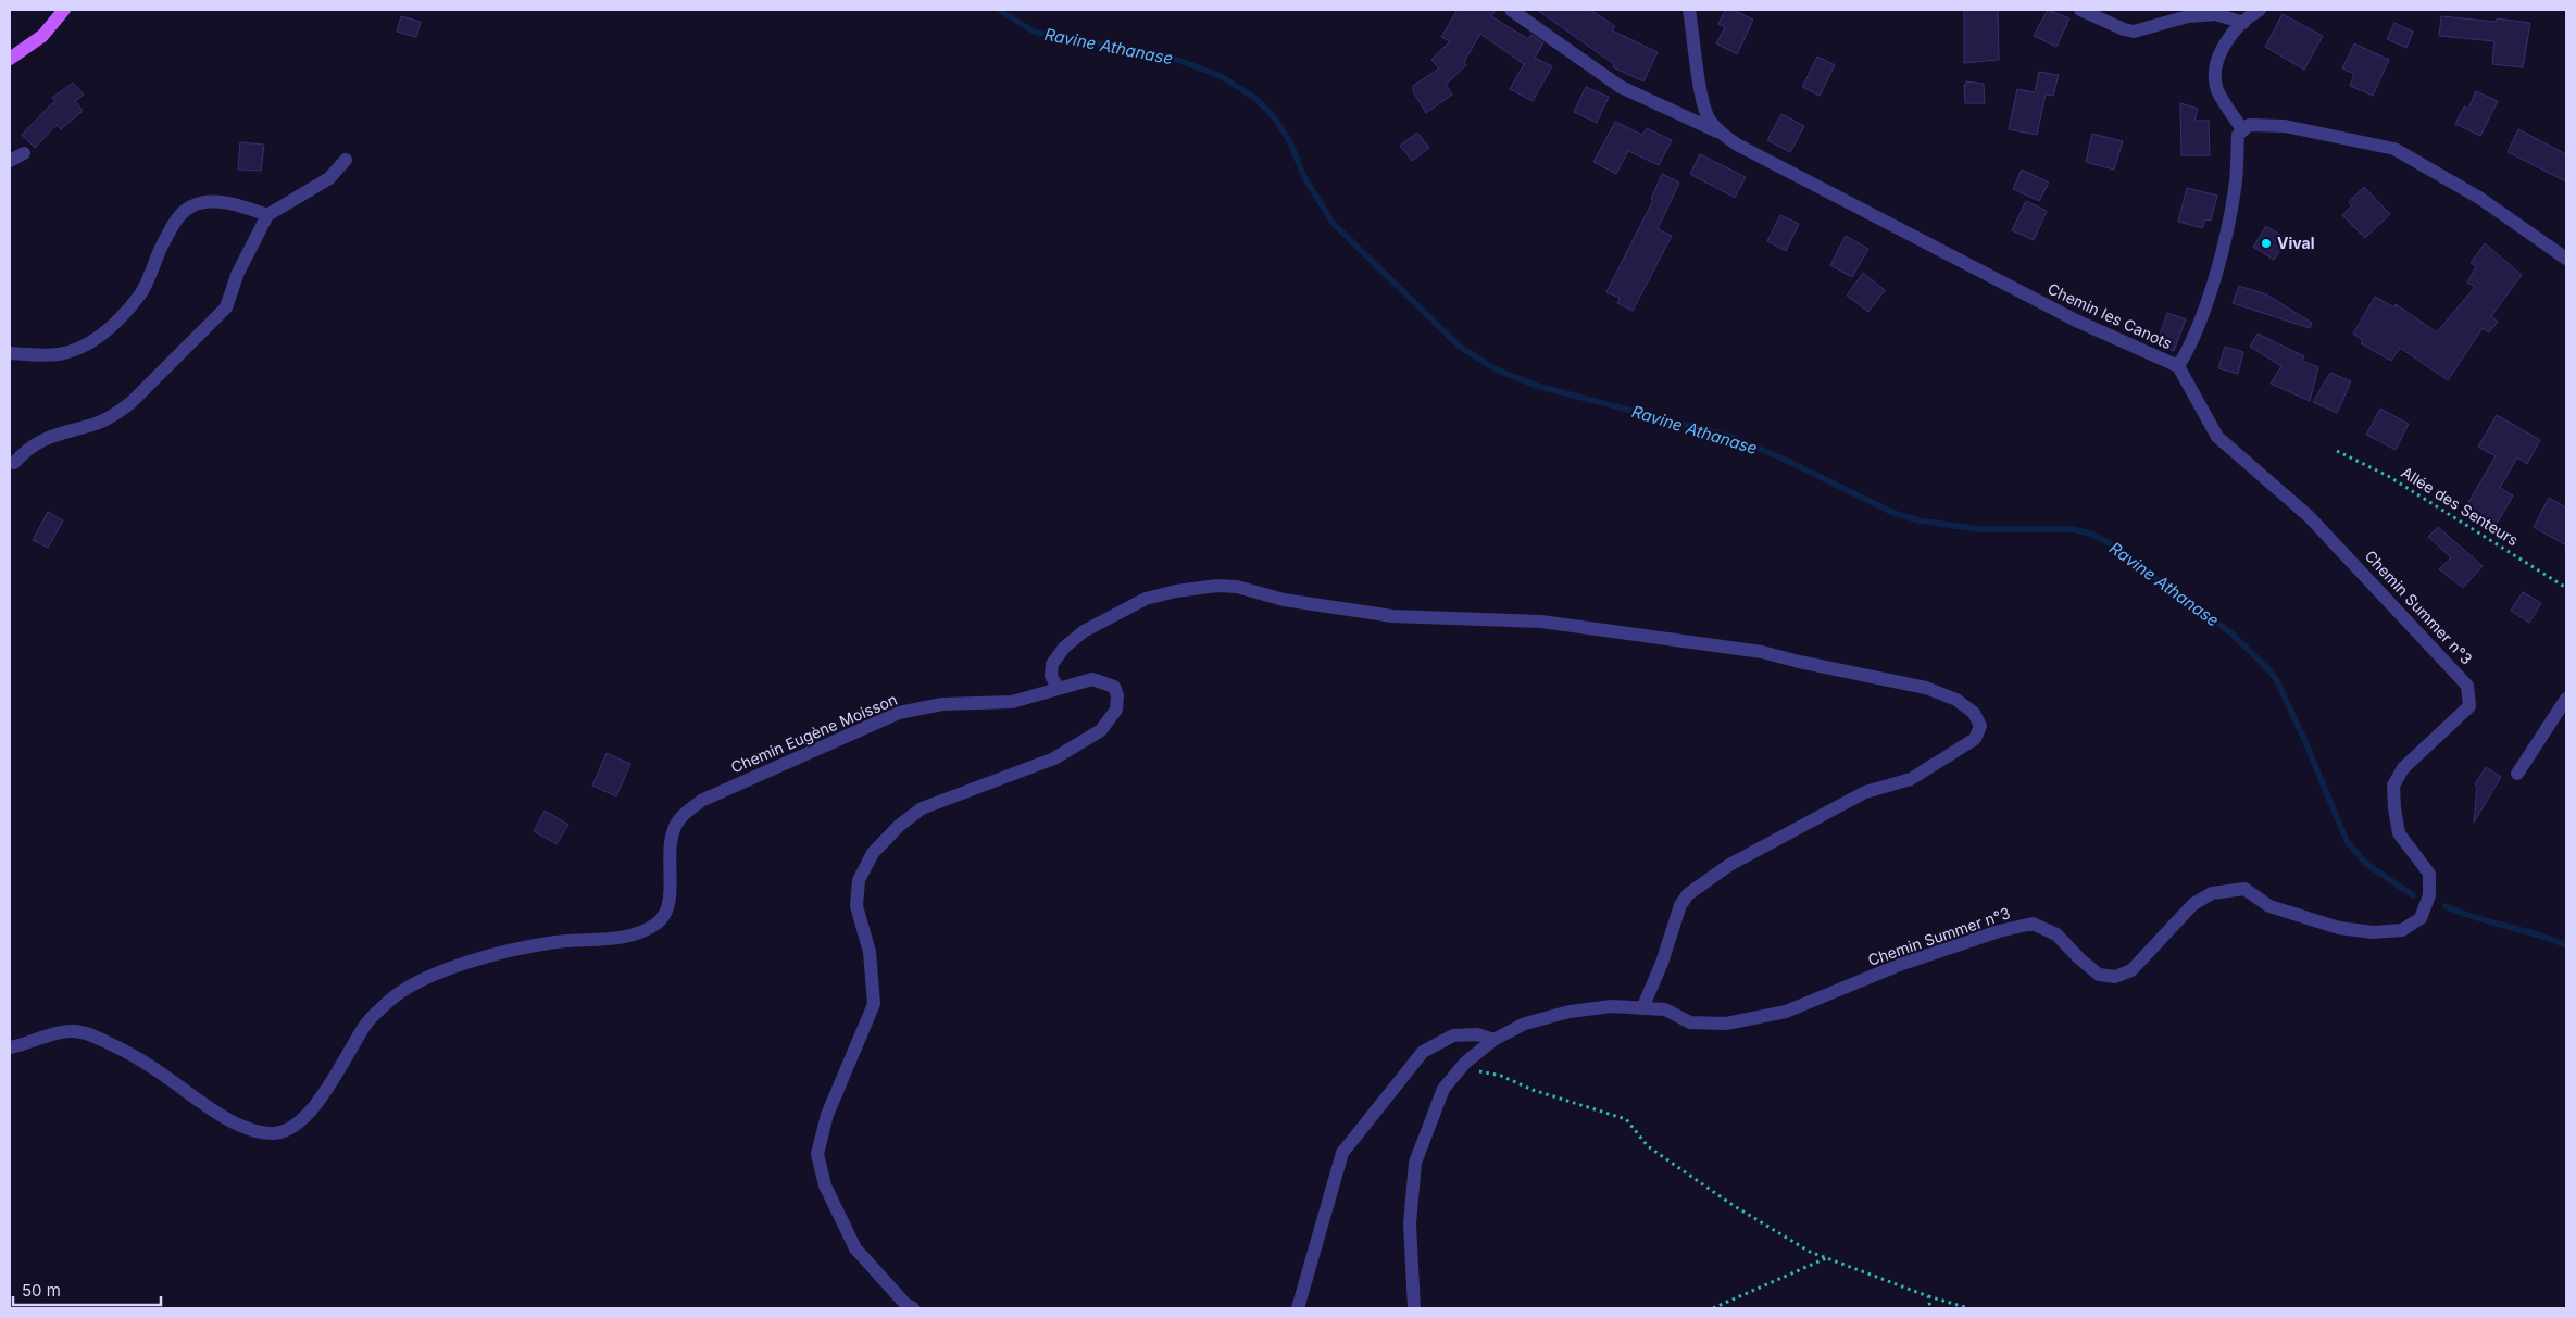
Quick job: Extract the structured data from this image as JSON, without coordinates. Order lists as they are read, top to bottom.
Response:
{
  "streets": {
    "street": ["Chemin les Canots", "Chemin Summer n°3", "Chemin Eugène Moisson"],
    "path": ["Allée des Senteurs"]
  },
  "crossings": [
    ["Chemin les Canots", "Chemin Summer n°3"]
  ],
  "water": ["Ravine Athanase"],
  "places": ["Vival"],
  "scale_bar": "50 m"
}
